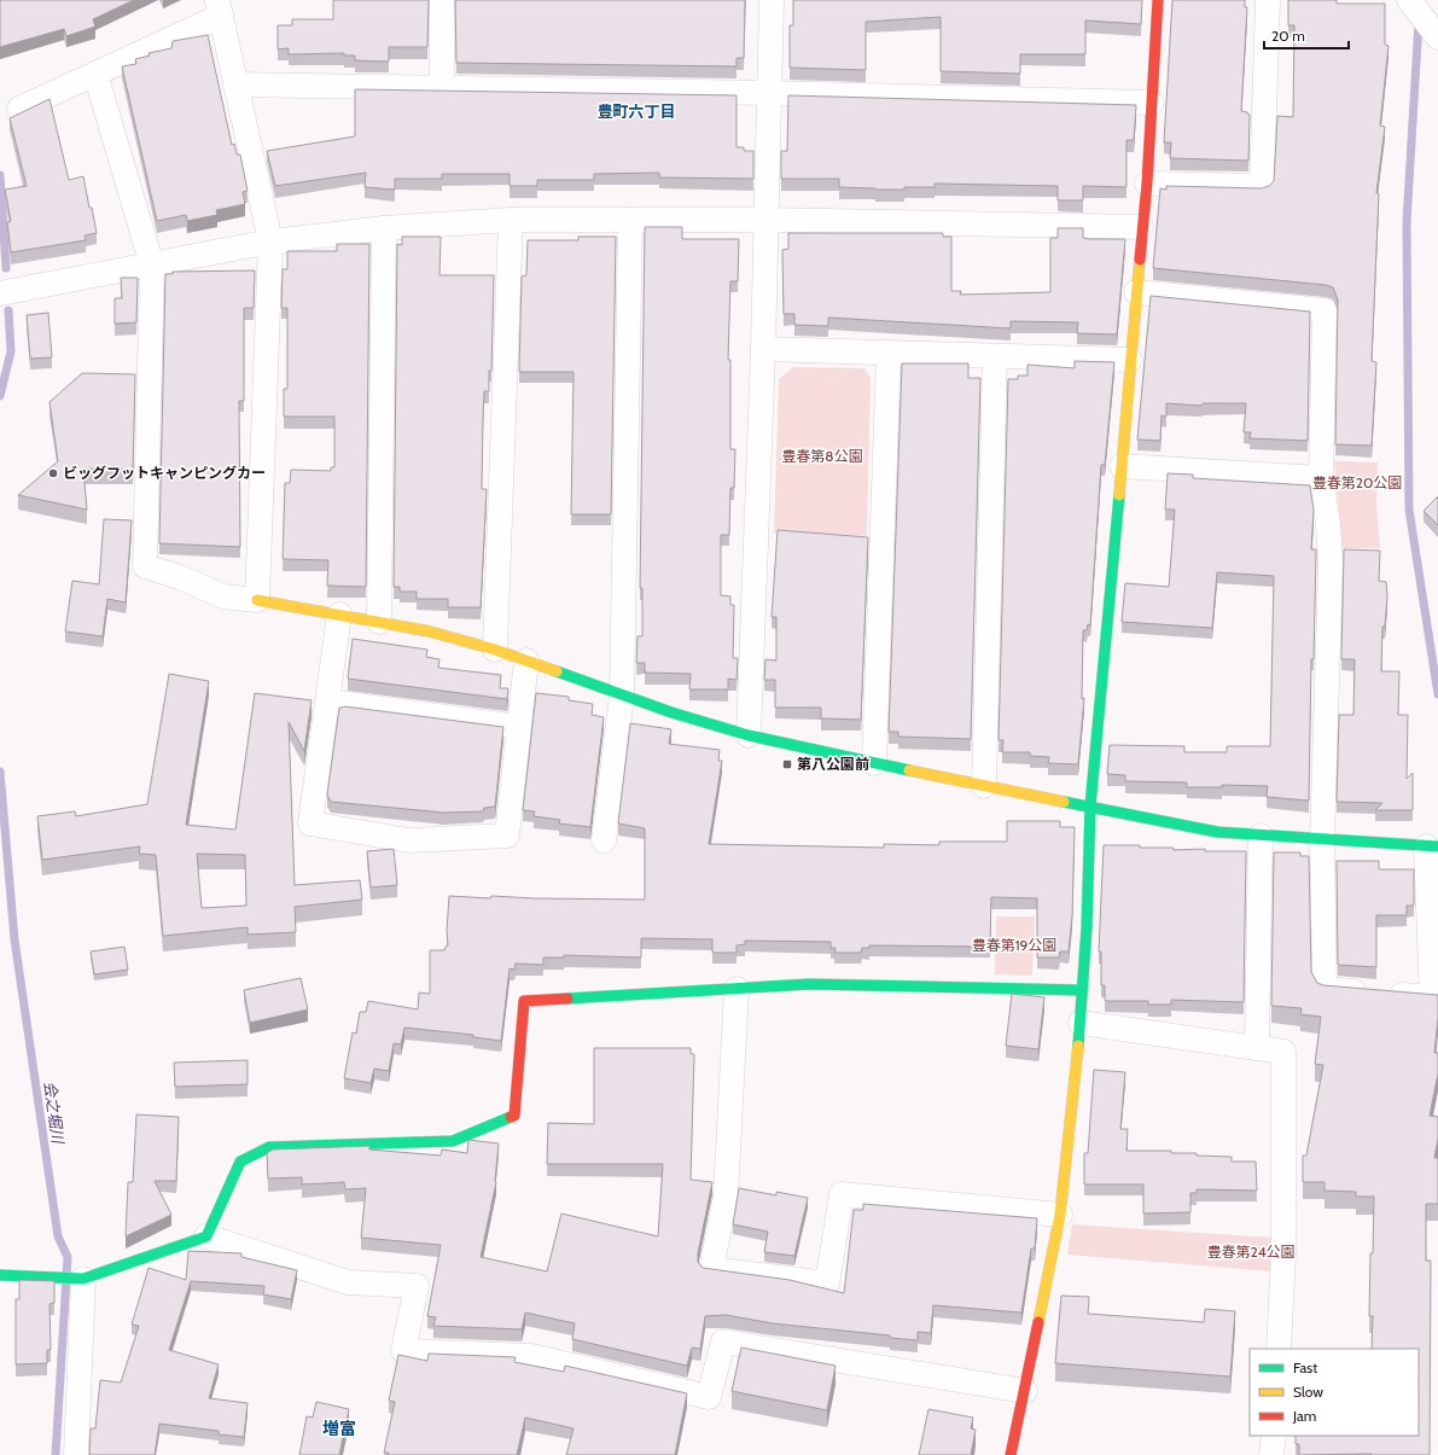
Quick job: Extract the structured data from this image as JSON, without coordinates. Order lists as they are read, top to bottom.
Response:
{
  "districts": ["豊町六丁目", "増富"],
  "water": ["会之堀川"],
  "parks": [
    "豊春第8公園",
    "豊春第20公園",
    "豊春第19公園",
    "豊春第24公園"
  ],
  "places": {
    "other": ["ビッグフットキャンピングカー"],
    "transit": ["第八公園前"]
  },
  "legend": ["Fast", "Slow", "Jam"],
  "scale_bar": "20 m"
}
